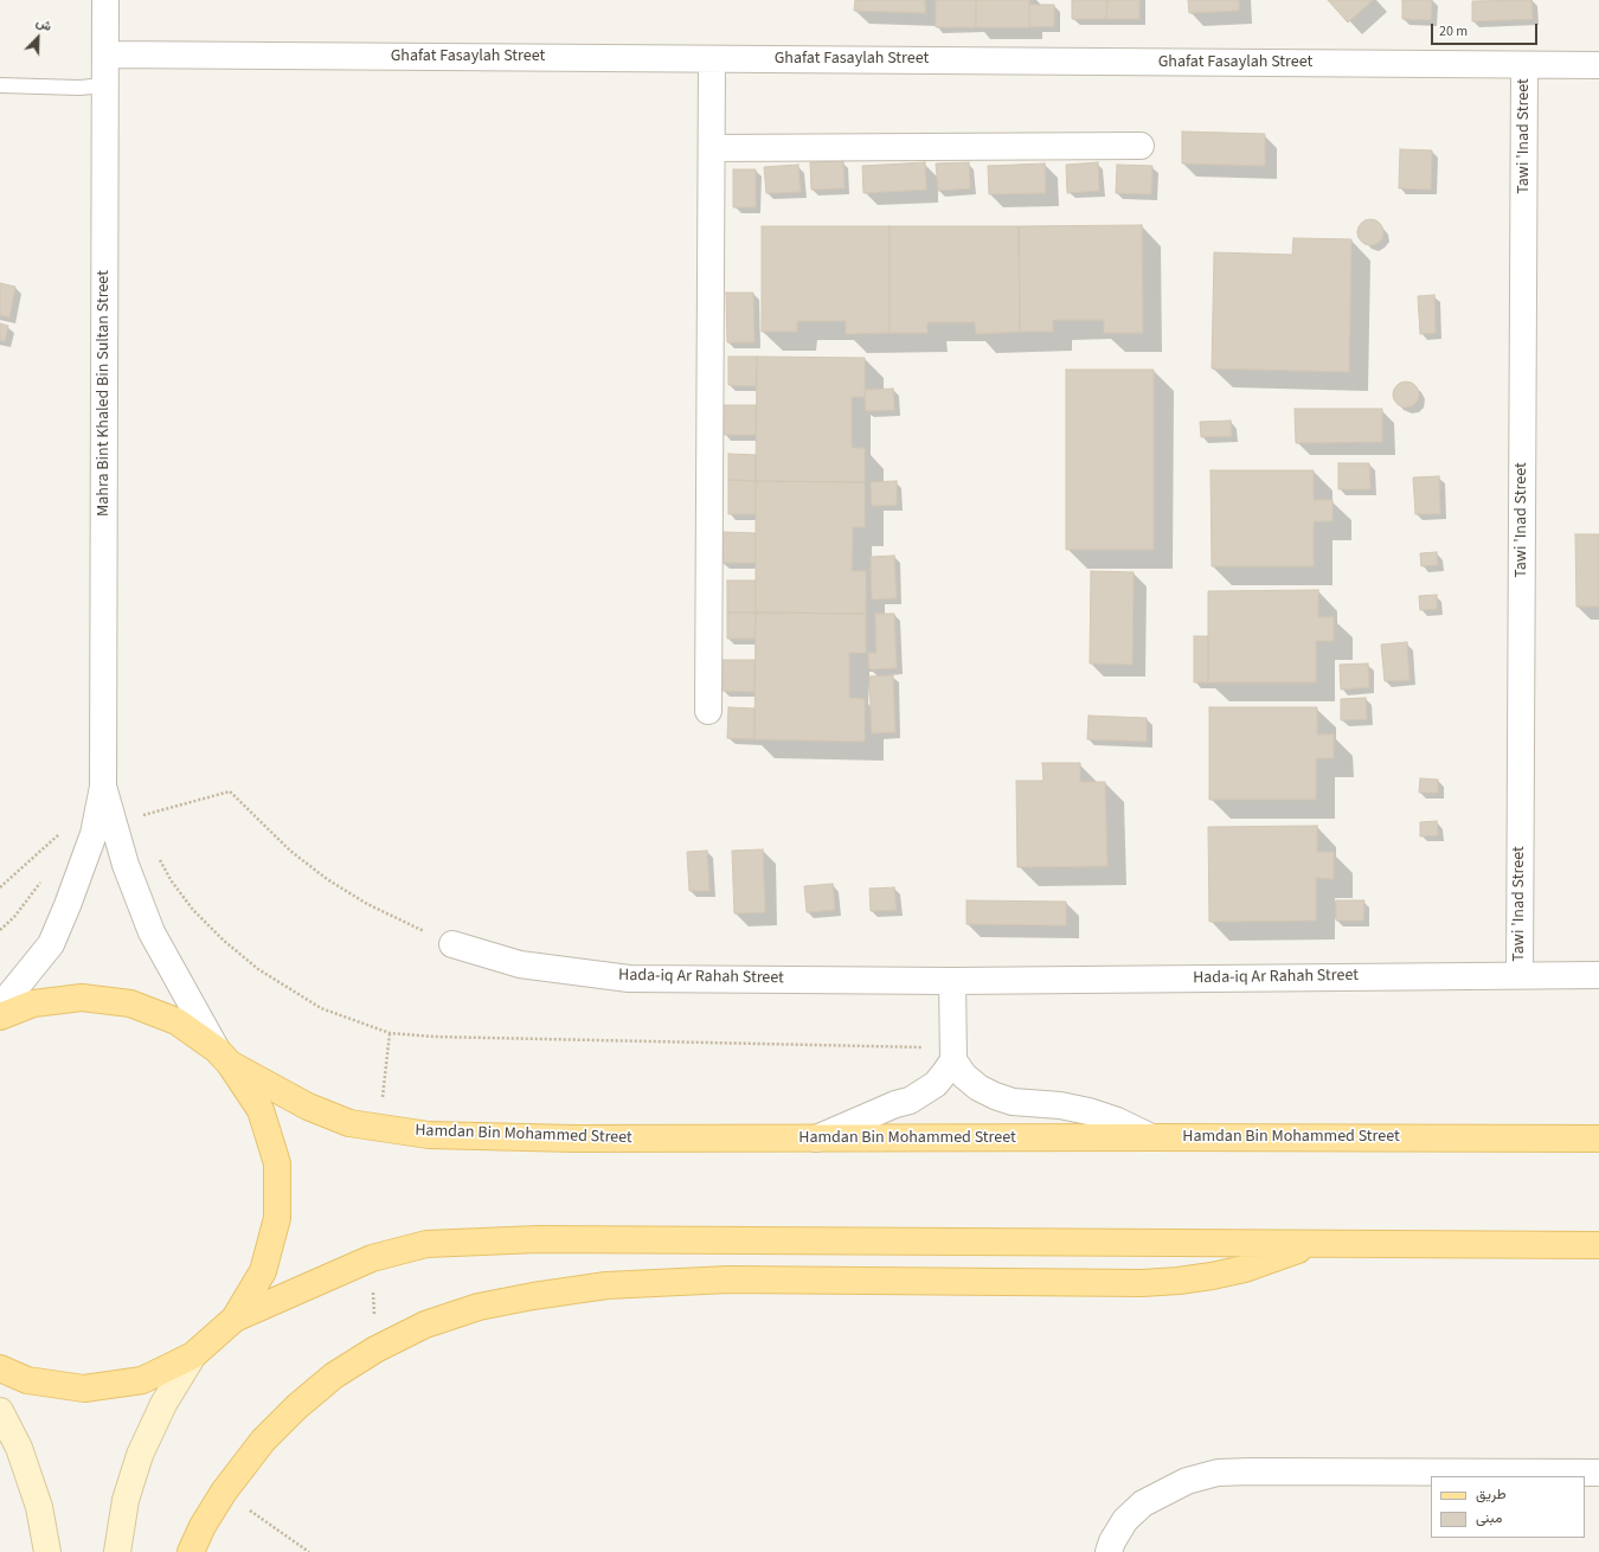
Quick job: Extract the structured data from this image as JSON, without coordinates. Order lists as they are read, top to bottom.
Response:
{
  "streets": {
    "main road": ["Hamdan Bin Mohammed Street"],
    "street": [
      "Ghafat Fasaylah Street",
      "Tawi 'Inad Street",
      "Mahra Bint Khaled Bin Sultan Street",
      "Hada-iq Ar Rahah Street"
    ]
  },
  "crossings": [
    ["Ghafat Fasaylah Street", "Tawi 'Inad Street"],
    ["Ghafat Fasaylah Street", "Mahra Bint Khaled Bin Sultan Street"],
    ["Tawi 'Inad Street", "Hada-iq Ar Rahah Street"],
    ["Mahra Bint Khaled Bin Sultan Street", "Hamdan Bin Mohammed Street"]
  ],
  "legend": ["طريق", "مبنى"],
  "scale_bar": "20 m",
  "north": "top right"
}
